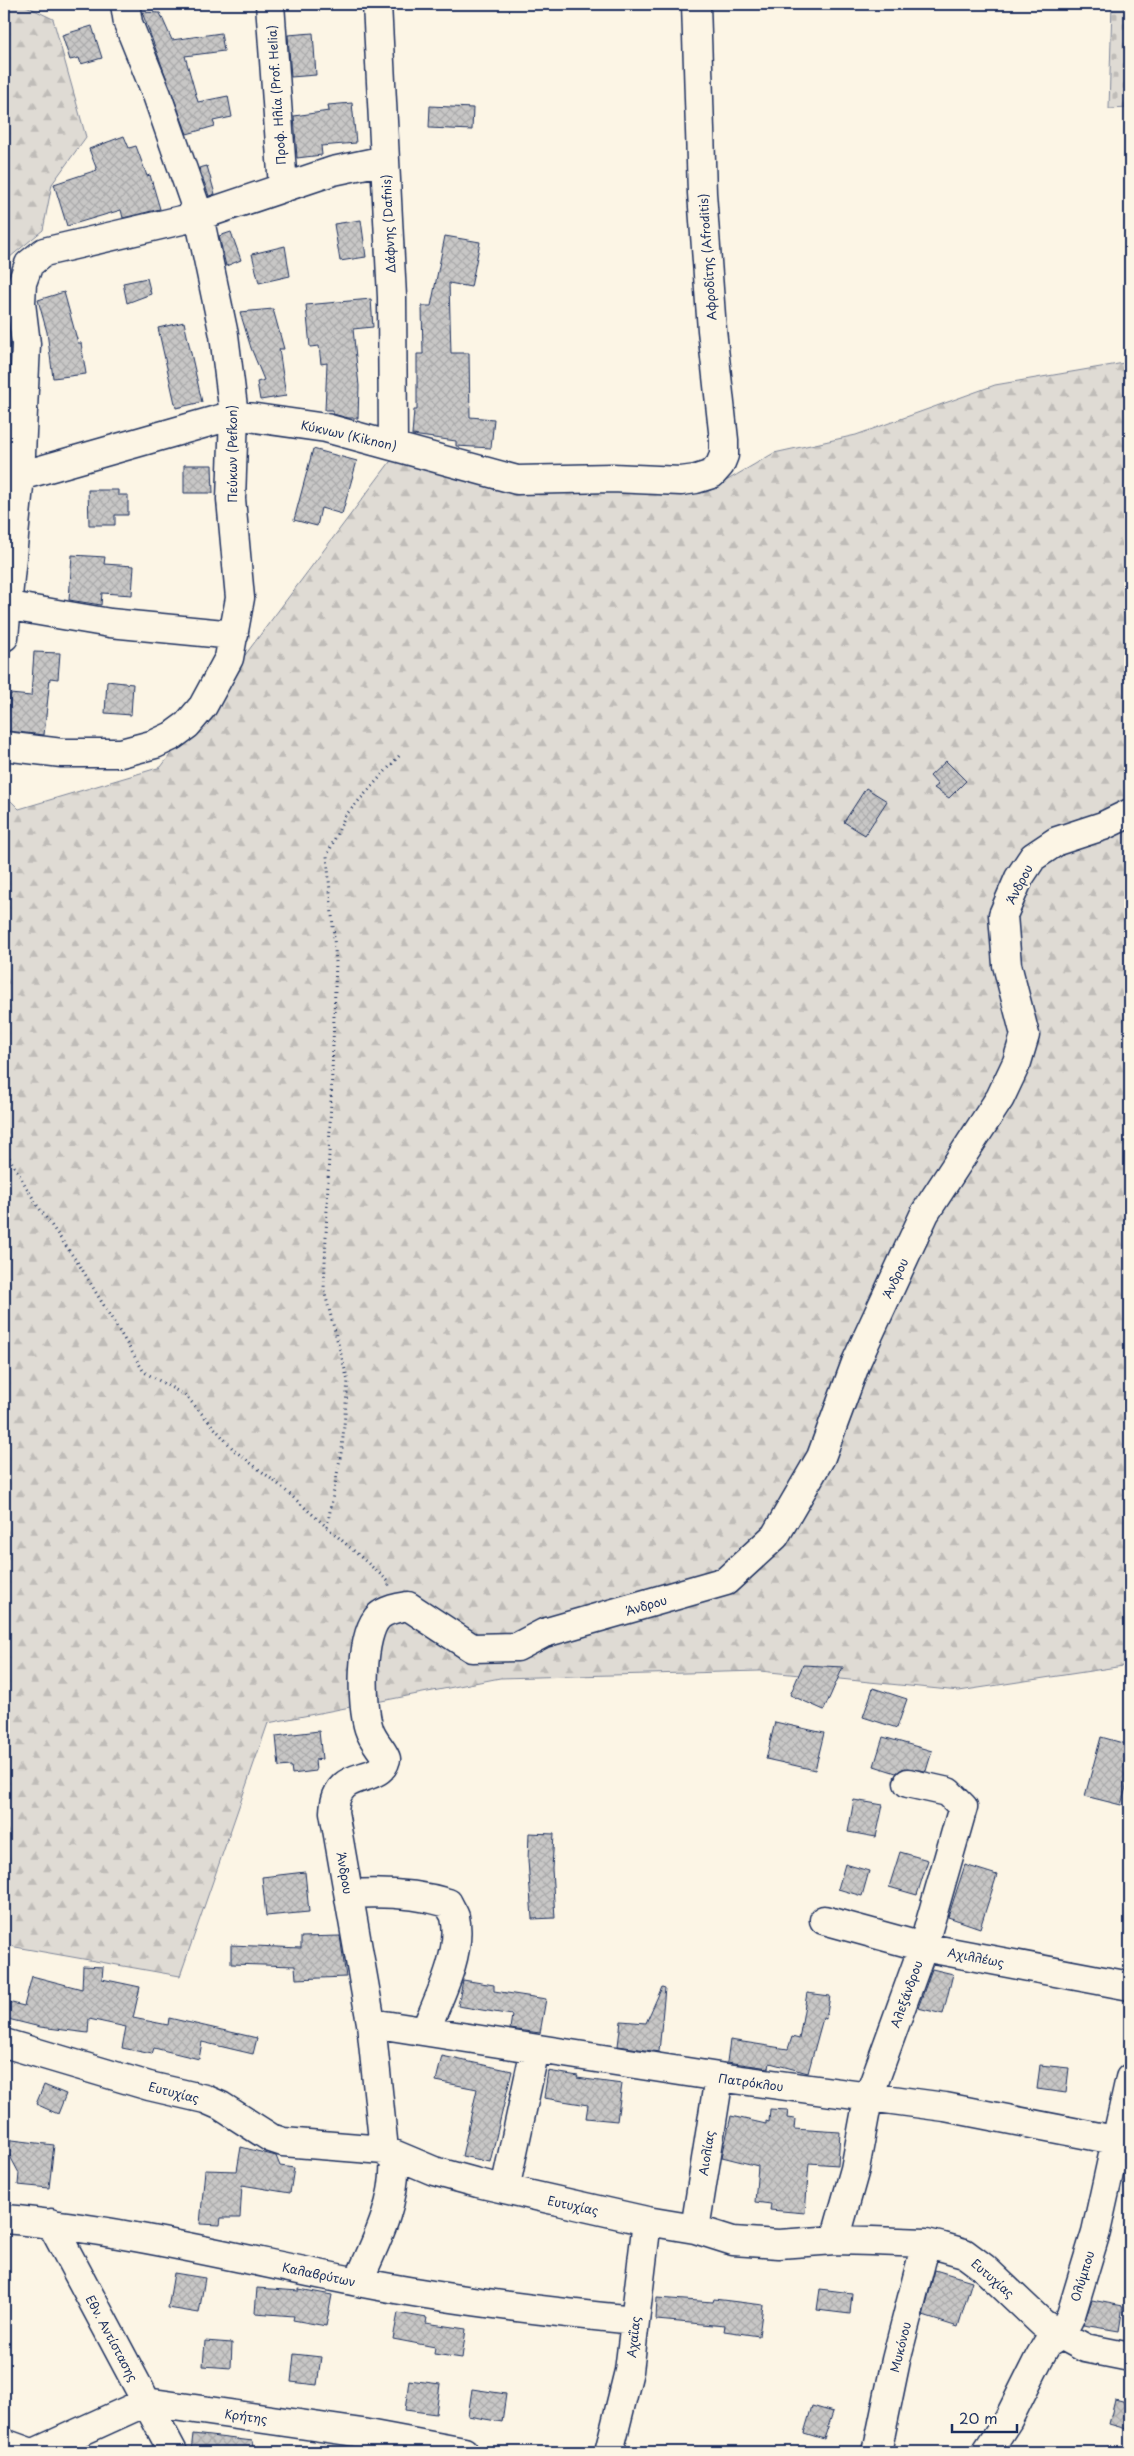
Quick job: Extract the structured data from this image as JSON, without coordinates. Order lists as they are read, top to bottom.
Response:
{
  "streets": {
    "street": [
      "Προφ. Ηλία (Prof. Helia)",
      "Δάφνης (Dafnis)",
      "Αφροδίτης (Afroditis)",
      "Κύκνων (Kiknon)",
      "Πεύκων (Pefkon)",
      "Άνδρου",
      "Αχιλλέως",
      "Αλεξάνδρου",
      "Πατρόκλου",
      "Ευτυχίας",
      "Αιολίας",
      "Καλαβρύτων",
      "Ολύμπου",
      "Αχαΐας",
      "Εθν. Αντίστασης",
      "Μυκόνου",
      "Κρήτης"
    ]
  },
  "crossings": [
    ["Δάφνης (Dafnis)", "Κύκνων (Kiknon)"],
    ["Αφροδίτης (Afroditis)", "Κύκνων (Kiknon)"],
    ["Κύκνων (Kiknon)", "Πεύκων (Pefkon)"],
    ["Άνδρου", "Πατρόκλου"],
    ["Άνδρου", "Ευτυχίας"],
    ["Άνδρου", "Καλαβρύτων"],
    ["Αχιλλέως", "Αλεξάνδρου"],
    ["Αλεξάνδρου", "Πατρόκλου"],
    ["Αλεξάνδρου", "Ευτυχίας"],
    ["Πατρόκλου", "Αιολίας"],
    ["Πατρόκλου", "Ολύμπου"],
    ["Ευτυχίας", "Αιολίας"],
    ["Ευτυχίας", "Ολύμπου"],
    ["Ευτυχίας", "Αχαΐας"],
    ["Ευτυχίας", "Μυκόνου"],
    ["Καλαβρύτων", "Αχαΐας"],
    ["Καλαβρύτων", "Εθν. Αντίστασης"],
    ["Εθν. Αντίστασης", "Κρήτης"]
  ],
  "scale_bar": "20 m"
}
